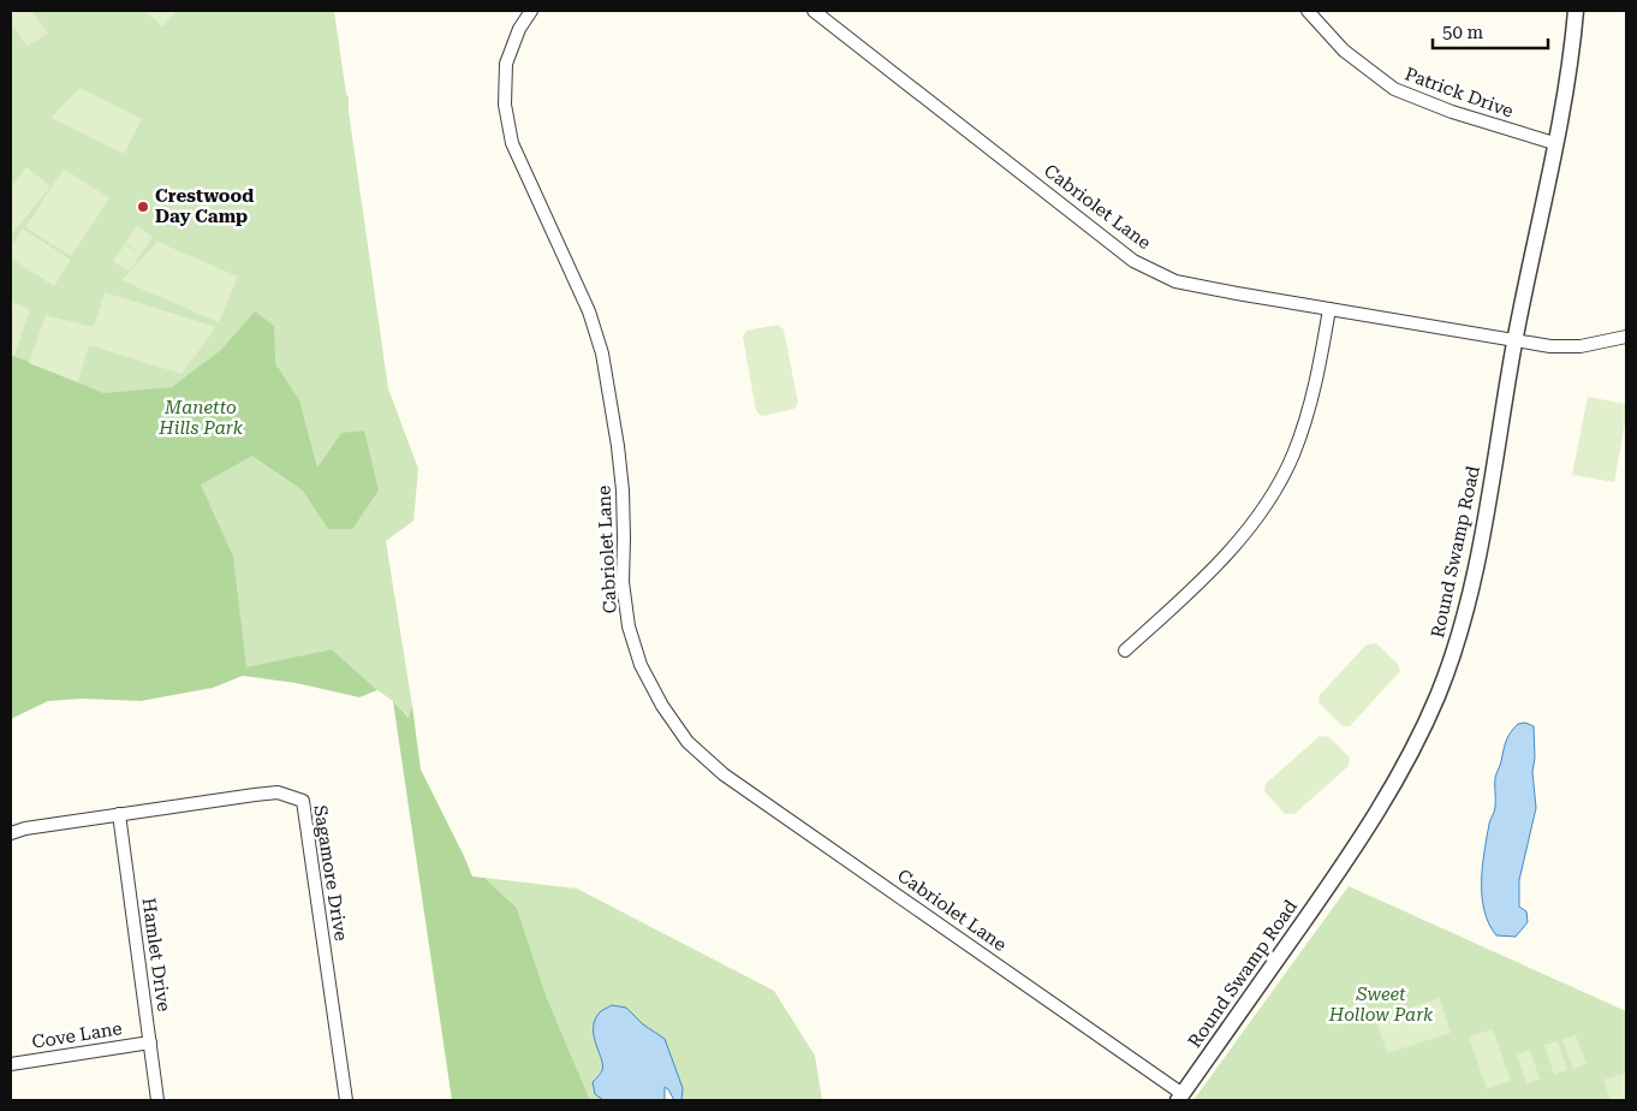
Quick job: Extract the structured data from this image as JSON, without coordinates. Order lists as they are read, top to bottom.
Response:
{
  "streets": {
    "street": [
      "Patrick Drive",
      "Cabriolet Lane",
      "Round Swamp Road",
      "Sagamore Drive",
      "Hamlet Drive",
      "Cove Lane"
    ]
  },
  "crossings": [
    ["Patrick Drive", "Round Swamp Road"],
    ["Cabriolet Lane", "Round Swamp Road"],
    ["Sagamore Drive", "Hamlet Drive"],
    ["Hamlet Drive", "Cove Lane"]
  ],
  "parks": ["Manetto Hills Park", "Sweet Hollow Park"],
  "places": ["Crestwood Day Camp"],
  "scale_bar": "50 m"
}
